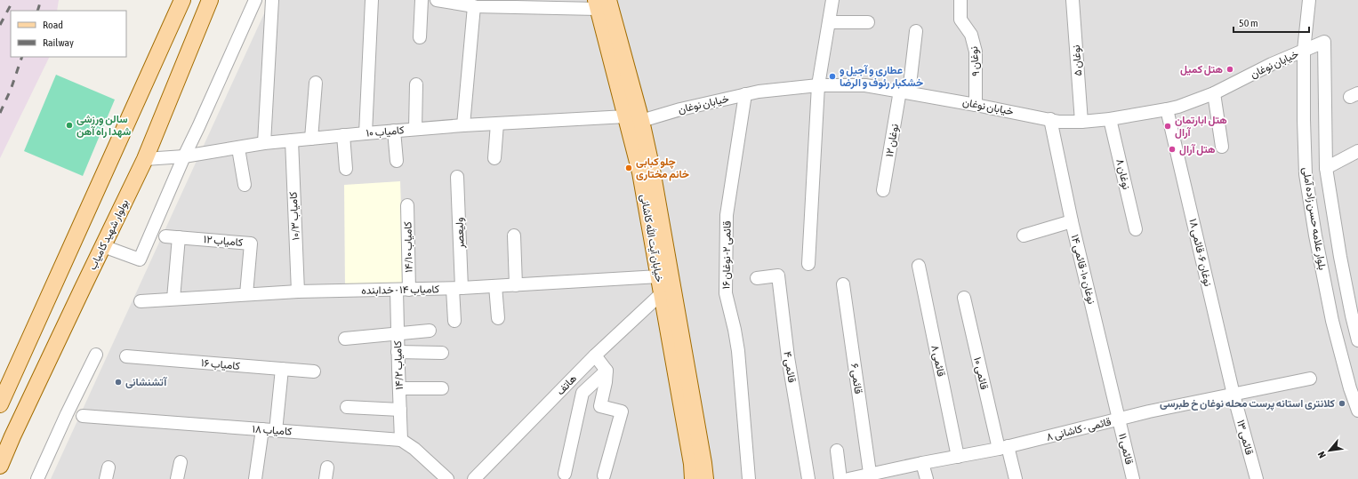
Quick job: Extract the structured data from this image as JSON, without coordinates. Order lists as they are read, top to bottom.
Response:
{
  "streets": {
    "main road": ["بولوار شهید کامیاب", "خیابان آیت الله کاشانی"],
    "street": [
      "نوغان ۵",
      "نوغان ۹",
      "خیابان نوغان",
      "کامیاب ۱۰",
      "نوغان ۱۲",
      "نوغان ۸",
      "کامیاب ۱۰/۳",
      "بلوار علامه حسن زاده آملی",
      "ولیعصر",
      "کامیاب ۱۲",
      "کامیاب ۱۴/۱۰",
      "نوغان ۶- قائمی ۱۸",
      "قائمی ۲- نوغان ۱۶",
      "نوغان ۱۰- قائمی ۱۴",
      "کامیاب ۱۴ - خدابنده",
      "قائمی ۸",
      "کامیاب ۱۶",
      "کامیاب ۱۴/۲",
      "قائمی ۴",
      "قائمی ۱۰",
      "قائمی ۶",
      "هاتف",
      "قائمی - کاشانی ۸",
      "کامیاب ۱۸",
      "قائمی ۱۳",
      "قائمی ۱۱"
    ]
  },
  "crossings": [
    ["نوغان ۵", "خیابان نوغان"],
    ["نوغان ۹", "خیابان نوغان"],
    ["خیابان نوغان", "کامیاب ۱۰"],
    ["خیابان نوغان", "نوغان ۱۲"],
    ["خیابان نوغان", "نوغان ۸"],
    ["خیابان نوغان", "بلوار علامه حسن زاده آملی"],
    ["خیابان نوغان", "خیابان آیت الله کاشانی"],
    ["خیابان نوغان", "نوغان ۶- قائمی ۱۸"],
    ["خیابان نوغان", "قائمی ۲- نوغان ۱۶"],
    ["خیابان نوغان", "نوغان ۱۰- قائمی ۱۴"],
    ["کامیاب ۱۰", "کامیاب ۱۰/۳"],
    ["کامیاب ۱۰", "بولوار شهید کامیاب"],
    ["کامیاب ۱۰", "خیابان آیت الله کاشانی"],
    ["کامیاب ۱۰/۳", "کامیاب ۱۴ - خدابنده"],
    ["ولیعصر", "کامیاب ۱۴ - خدابنده"],
    ["خیابان آیت الله کاشانی", "کامیاب ۱۴ - خدابنده"],
    ["خیابان آیت الله کاشانی", "هاتف"],
    ["کامیاب ۱۲", "کامیاب ۱۴ - خدابنده"],
    ["کامیاب ۱۴/۱۰", "کامیاب ۱۴ - خدابنده"],
    ["کامیاب ۱۴/۱۰", "کامیاب ۱۴/۲"],
    ["نوغان ۶- قائمی ۱۸", "قائمی - کاشانی ۸"],
    ["نوغان ۶- قائمی ۱۸", "قائمی ۱۳"],
    ["نوغان ۱۰- قائمی ۱۴", "قائمی - کاشانی ۸"],
    ["نوغان ۱۰- قائمی ۱۴", "قائمی ۱۱"],
    ["کامیاب ۱۴ - خدابنده", "کامیاب ۱۴/۲"],
    ["قائمی ۸", "قائمی - کاشانی ۸"],
    ["کامیاب ۱۴/۲", "کامیاب ۱۸"],
    ["قائمی ۱۰", "قائمی - کاشانی ۸"],
    ["قائمی ۶", "قائمی - کاشانی ۸"],
    ["قائمی - کاشانی ۸", "قائمی ۱۳"],
    ["قائمی - کاشانی ۸", "قائمی ۱۱"]
  ],
  "places": [
    "هتل کمیل",
    "عطاری و آجیل و خشکبار رئوف و الرضا",
    "سالن ورزشی شهدا راه آهن",
    "هتل ابارتمان آرال",
    "هتل آرال",
    "چلو کبابی خانم مختاری",
    "آتشنشانی",
    "کلانتری استانه پرست محله نوغان خ طبرسی"
  ],
  "legend": ["Road", "Railway"],
  "scale_bar": "50 m",
  "north": "bottom left"
}
